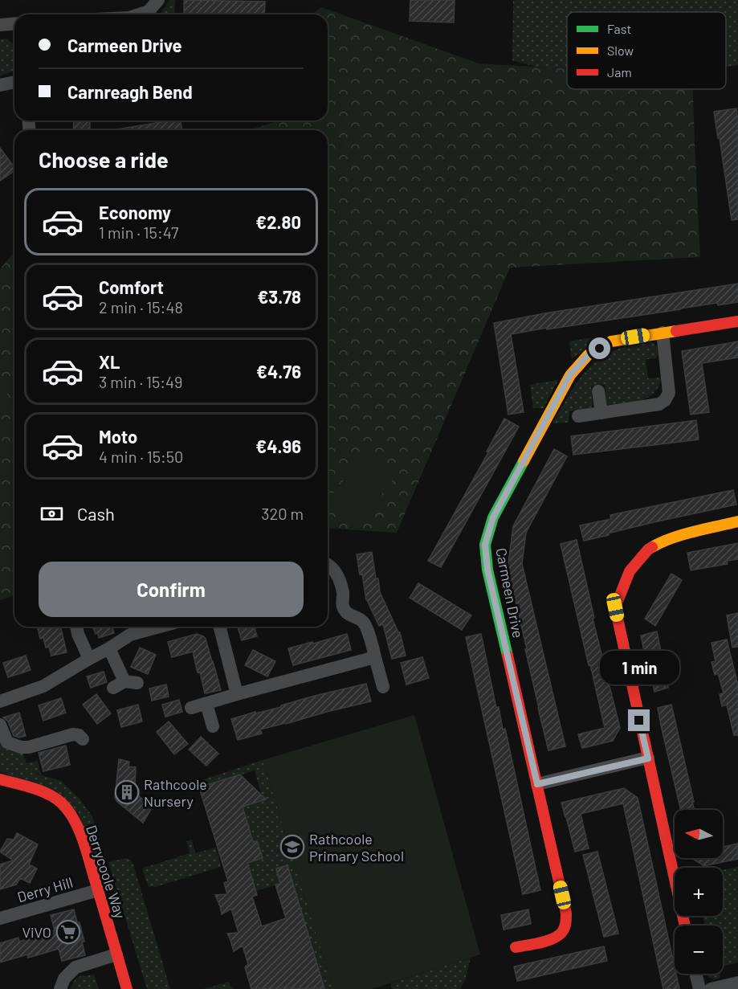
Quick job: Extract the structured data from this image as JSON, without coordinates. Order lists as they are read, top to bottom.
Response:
{
  "streets": {
    "street": ["Carmeen Drive", "Derrycoole Way", "Derry Hill"]
  },
  "crossings": [
    ["Derrycoole Way", "Derry Hill"]
  ],
  "places": {
    "building": ["Rathcoole Nursery"],
    "school or university": ["Rathcoole Primary School"],
    "supermarket": ["ViVO"]
  },
  "legend": ["Fast", "Slow", "Jam"],
  "north": "left",
  "page": {
    "banner": ["Carmeen Drive", "Carnreagh Bend"],
    "heading": "Choose a ride",
    "list": [
      {
        "name": "Economy",
        "note": "1 min · 15:47",
        "value": "€2.80"
      },
      {
        "name": "Comfort",
        "note": "2 min · 15:48",
        "value": "€3.78"
      },
      {
        "name": "XL",
        "note": "3 min · 15:49",
        "value": "€4.76"
      },
      {
        "name": "Moto",
        "note": "4 min · 15:50",
        "value": "€4.96"
      }
    ],
    "pay": ["Cash", "320 m"],
    "buttons": "Confirm",
    "bubble": "1 min",
    "map_buttons": ["+", "−"]
  }
}
